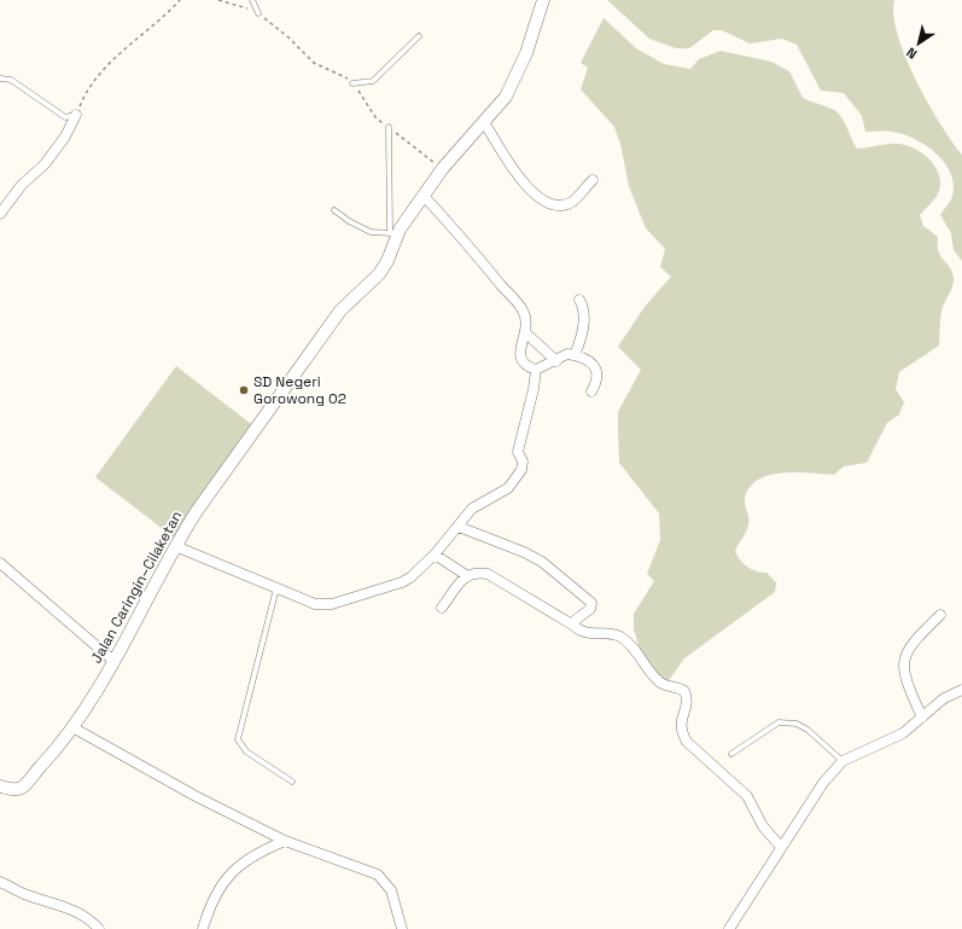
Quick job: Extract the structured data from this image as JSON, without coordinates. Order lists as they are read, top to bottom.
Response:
{
  "streets": {
    "street": ["Jalan Caringin–Cilaketan"]
  },
  "places": ["SD Negeri Gorowong 02"],
  "north": "bottom left"
}
